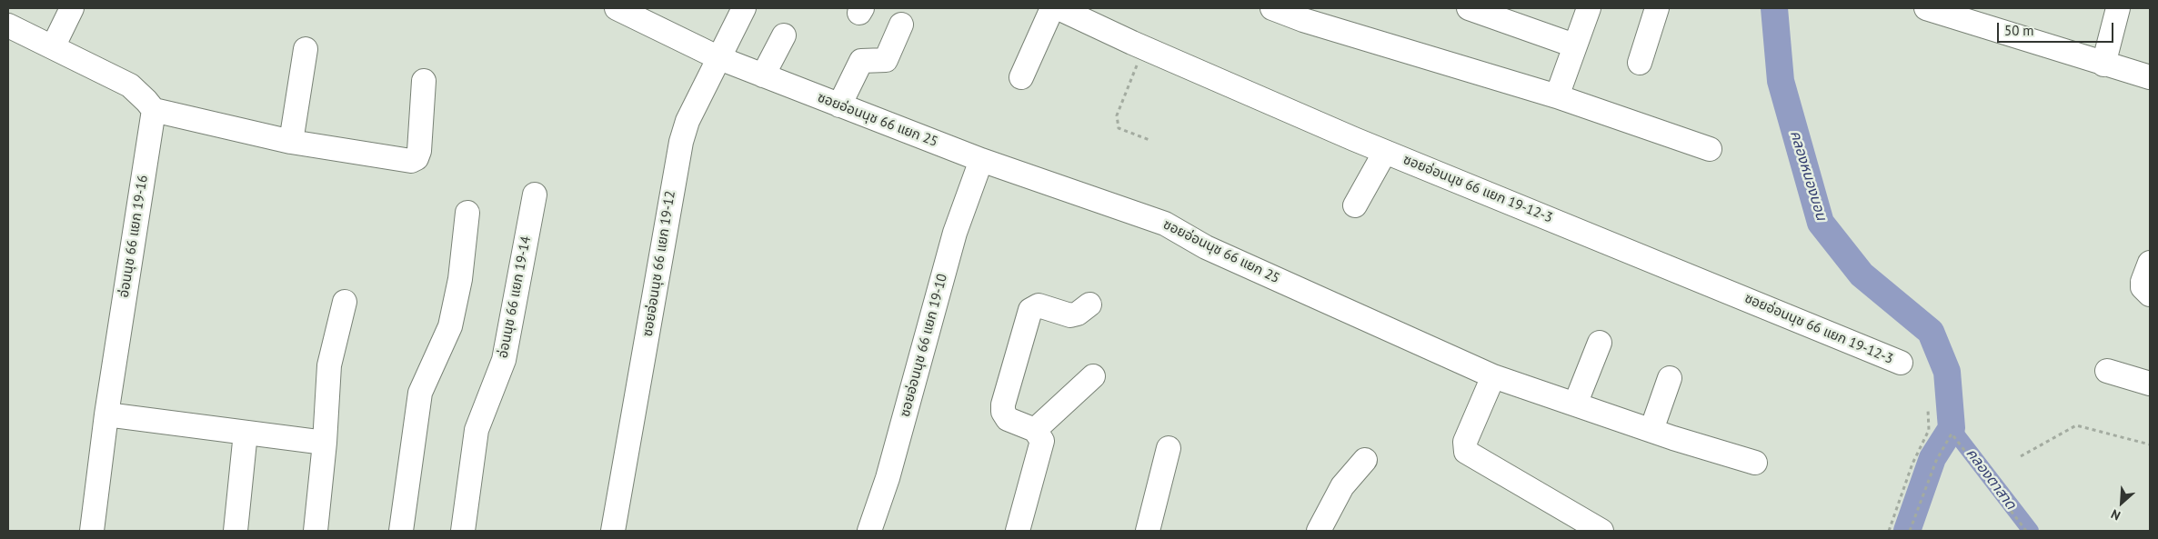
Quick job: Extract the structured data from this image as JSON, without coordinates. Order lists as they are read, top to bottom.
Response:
{
  "streets": {
    "street": [
      "ซอยอ่อนนุช 66 แยก 25",
      "ซอยอ่อนนุช 66 แยก 19-12-3",
      "อ่อนนุช 66 แยก 19-16",
      "ซอยอ่อนนุช 66 แยก 19-12",
      "อ่อนนุช 66 แยก 19-14",
      "ซอยอ่อนนุช 66 แยก 19-10"
    ]
  },
  "crossings": [
    ["ซอยอ่อนนุช 66 แยก 25", "ซอยอ่อนนุช 66 แยก 19-12"],
    ["ซอยอ่อนนุช 66 แยก 25", "ซอยอ่อนนุช 66 แยก 19-10"]
  ],
  "water": ["คลองหนองบอน", "คลองตาสาด"],
  "scale_bar": "50 m",
  "north": "bottom left"
}
